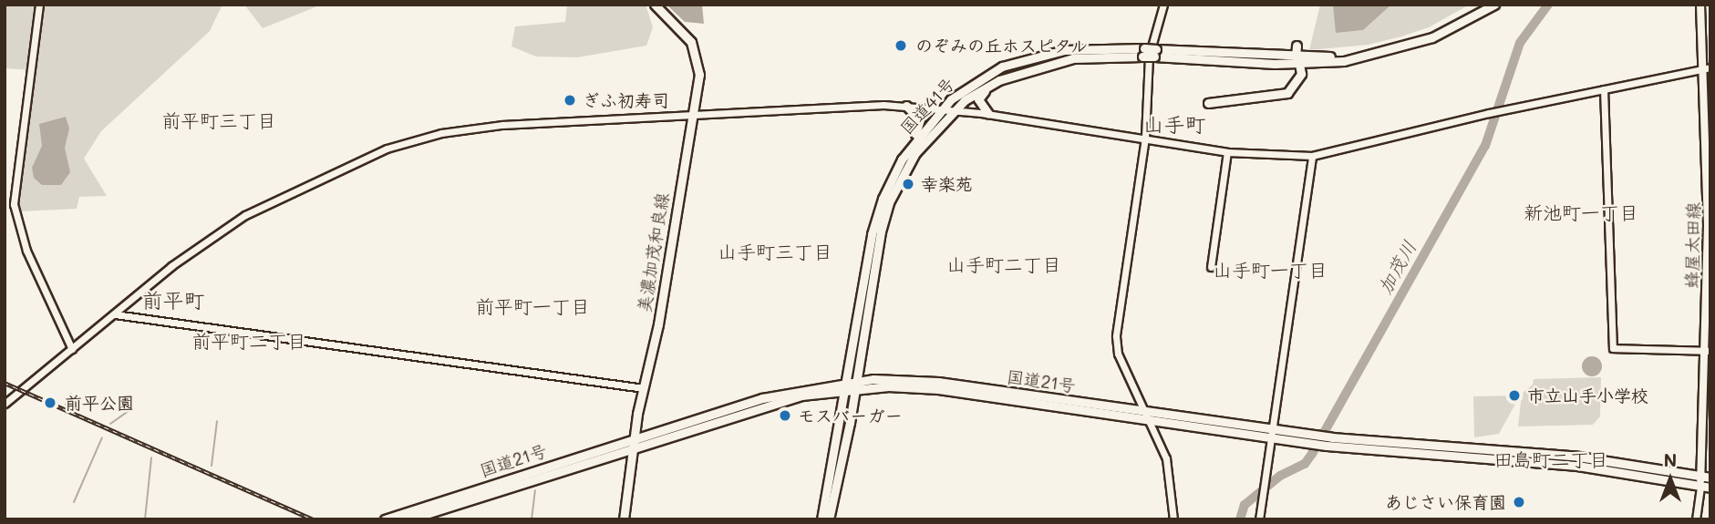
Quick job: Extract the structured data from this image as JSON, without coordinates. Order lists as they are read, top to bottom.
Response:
{
  "streets": {
    "main road": [
      "国道41号",
      "蜂屋太田線",
      "美濃加茂和良線",
      "国道21号"
    ]
  },
  "crossings": [
    ["国道41号", "国道21号"],
    ["蜂屋太田線", "国道21号"],
    ["美濃加茂和良線", "国道21号"]
  ],
  "districts": [
    "前平町三丁目",
    "山手町",
    "新池町一丁目",
    "山手町三丁目",
    "山手町二丁目",
    "山手町一丁目",
    "前平町",
    "前平町一丁目",
    "前平町二丁目",
    "田島町二丁目"
  ],
  "water": ["加茂川"],
  "places": [
    "のぞみの丘ホスピタル",
    "ぎふ初寿司",
    "幸楽苑",
    "市立山手小学校",
    "前平公園",
    "モスバーガー",
    "あじさい保育園"
  ],
  "north": "top"
}
